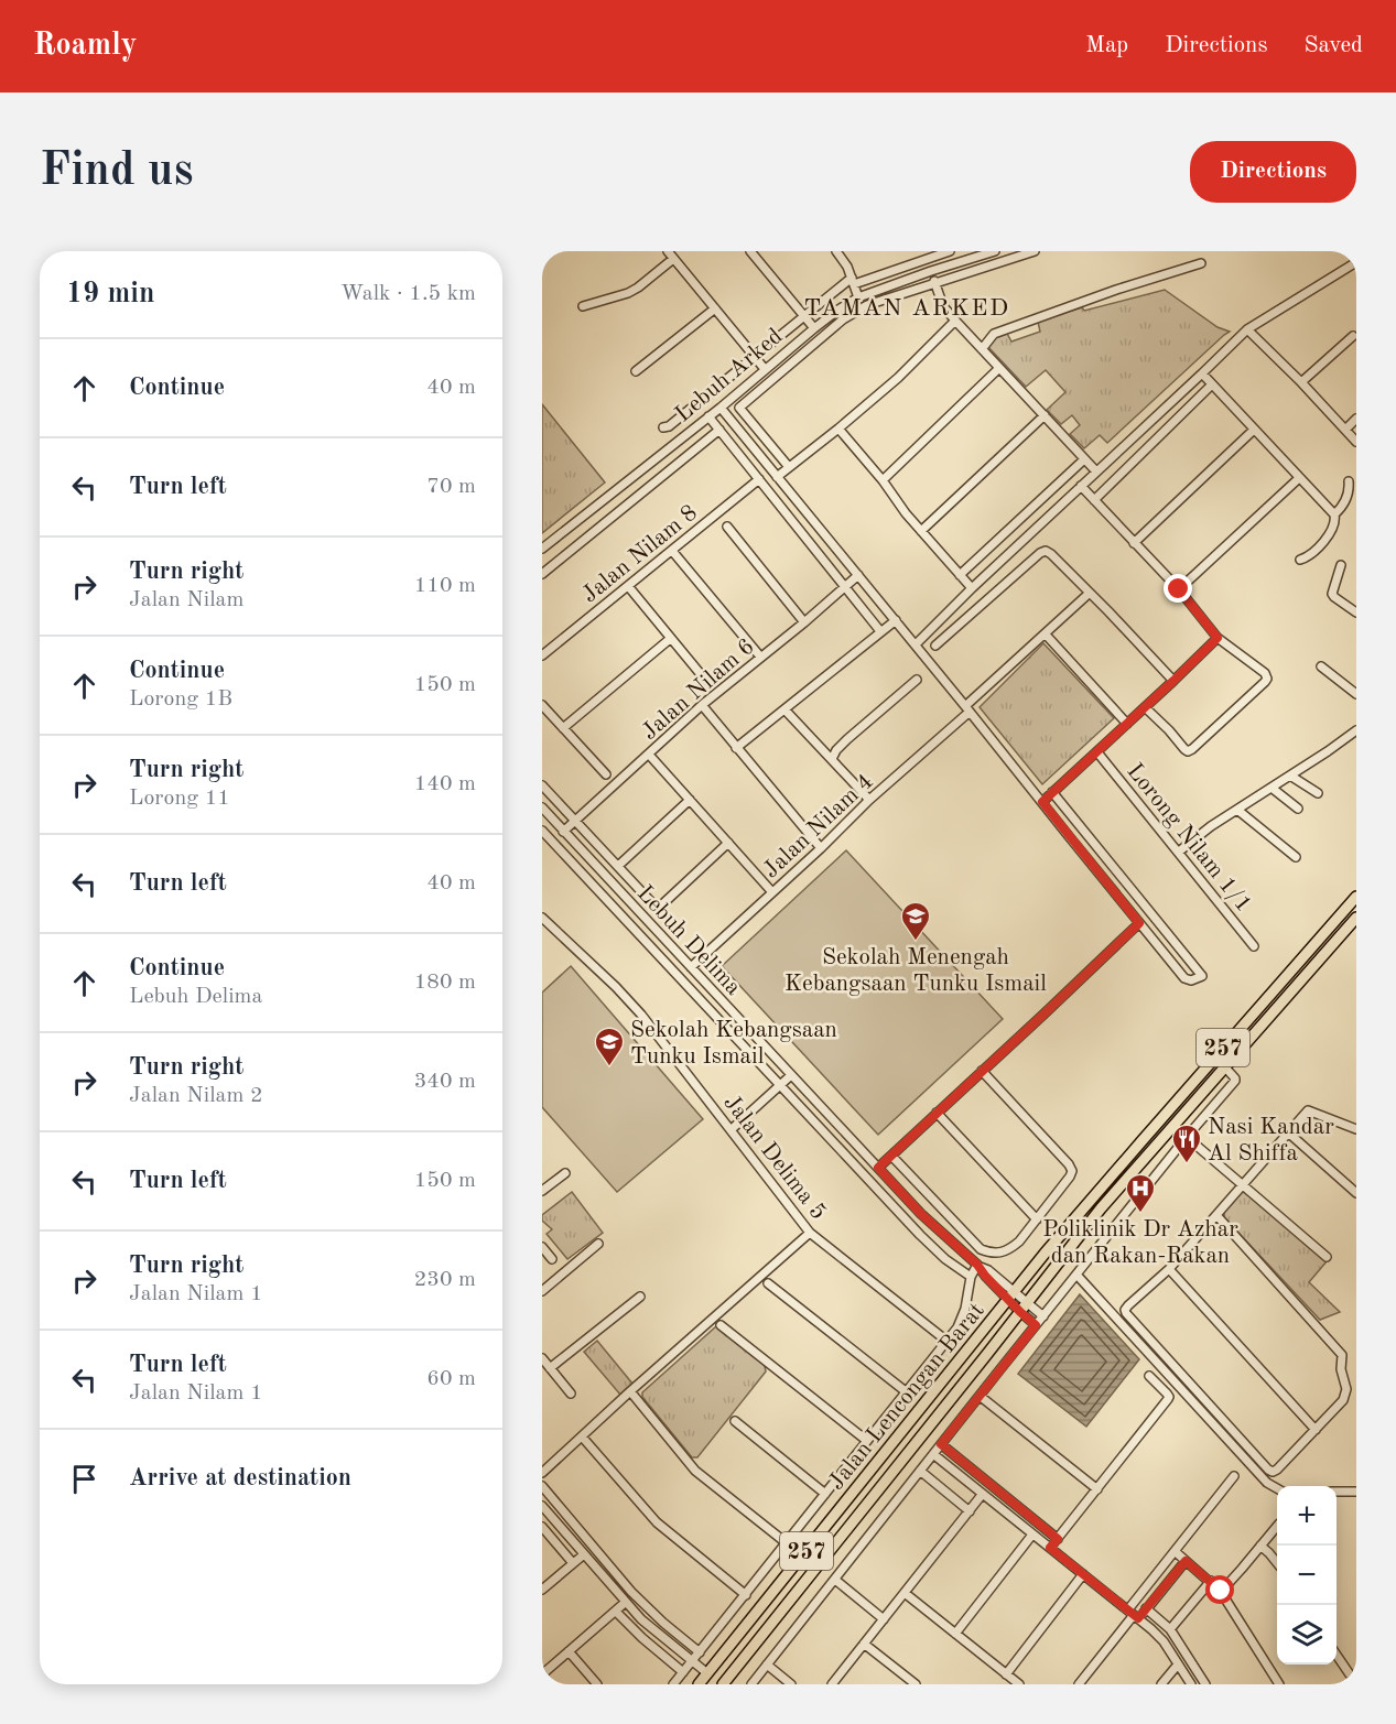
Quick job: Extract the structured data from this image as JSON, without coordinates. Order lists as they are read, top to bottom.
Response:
{
  "streets": {
    "highway": ["257", "Jalan Lencongan Barat"],
    "street": [
      "Lebuh Arked",
      "Jalan Nilam 8",
      "Jalan Nilam 6",
      "Jalan Nilam 4",
      "Lorong Nilam 1/1",
      "Lebuh Delima",
      "Jalan Delima 5"
    ]
  },
  "crossings": [
    ["Jalan Nilam 6", "Lebuh Delima"],
    ["Jalan Nilam 4", "Lebuh Delima"],
    ["Lebuh Delima", "Jalan Lencongan Barat"]
  ],
  "districts": ["TAMAN ARKED"],
  "places": {
    "school or university": ["Sekolah Menengah Kebangsaan Tunku Ismail", "Sekolah Kebangsaan Tunku Ismail"],
    "restaurant": ["Nasi Kandar Al Shiffa"],
    "hospital": ["Poliklinik Dr Azhar dan Rakan-Rakan"]
  },
  "page": {
    "header": "Roamly",
    "nav": ["Map", "Directions", "Saved"],
    "buttons": "Directions",
    "title": "Find us",
    "heading": ["19 min", "Walk · 1.5 km"],
    "list": [
      ["Continue", "40 m"],
      ["Turn left", "70 m"],
      ["Turn right", "Jalan Nilam", "110 m"],
      ["Continue", "Lorong 1B", "150 m"],
      ["Turn right", "Lorong 11", "140 m"],
      ["Turn left", "40 m"],
      ["Continue", "Lebuh Delima", "180 m"],
      ["Turn right", "Jalan Nilam 2", "340 m"],
      ["Turn left", "150 m"],
      ["Turn right", "Jalan Nilam 1", "230 m"],
      ["Turn left", "Jalan Nilam 1", "60 m"],
      "Arrive at destination"
    ],
    "map_buttons": ["+", "−"]
  }
}
